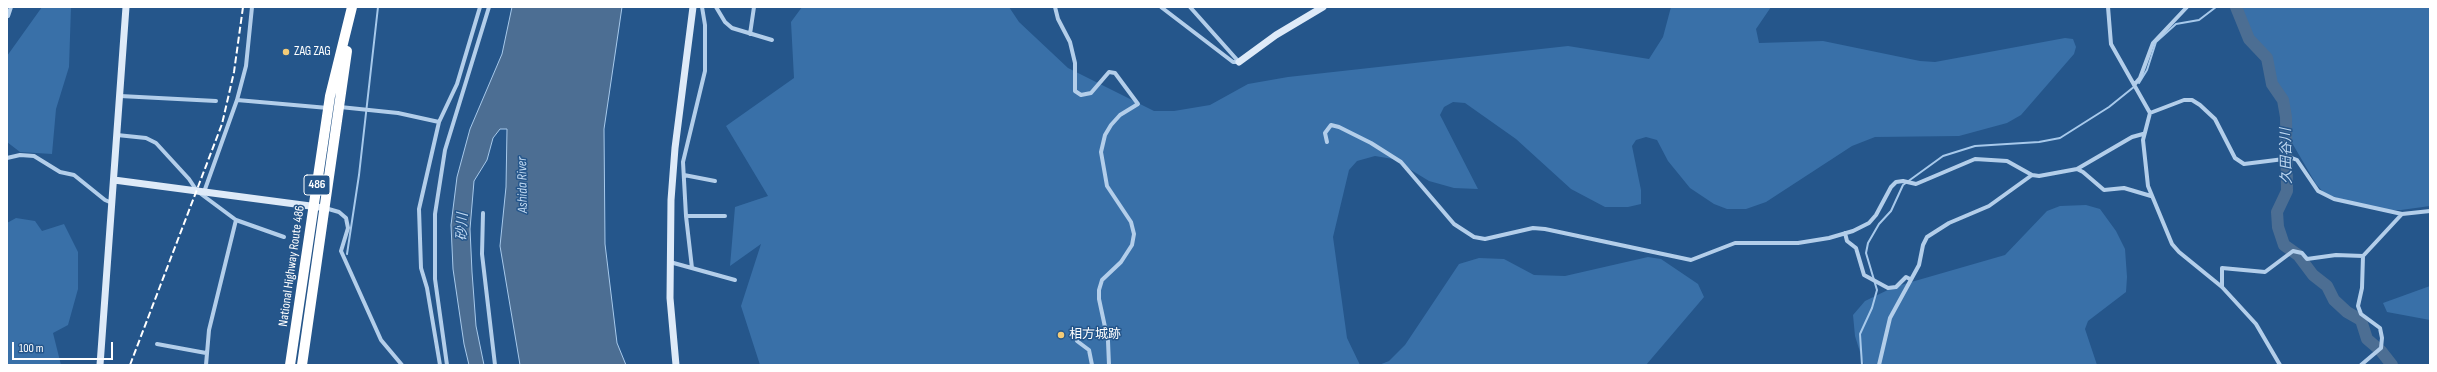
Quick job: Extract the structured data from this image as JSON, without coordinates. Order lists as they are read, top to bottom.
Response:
{
  "streets": {
    "highway": ["486", "National Highway Route 486"]
  },
  "water": ["久田谷川", "Ashida River", "砂川"],
  "places": ["ZAG ZAG", "相方城跡"],
  "scale_bar": "100 m"
}
